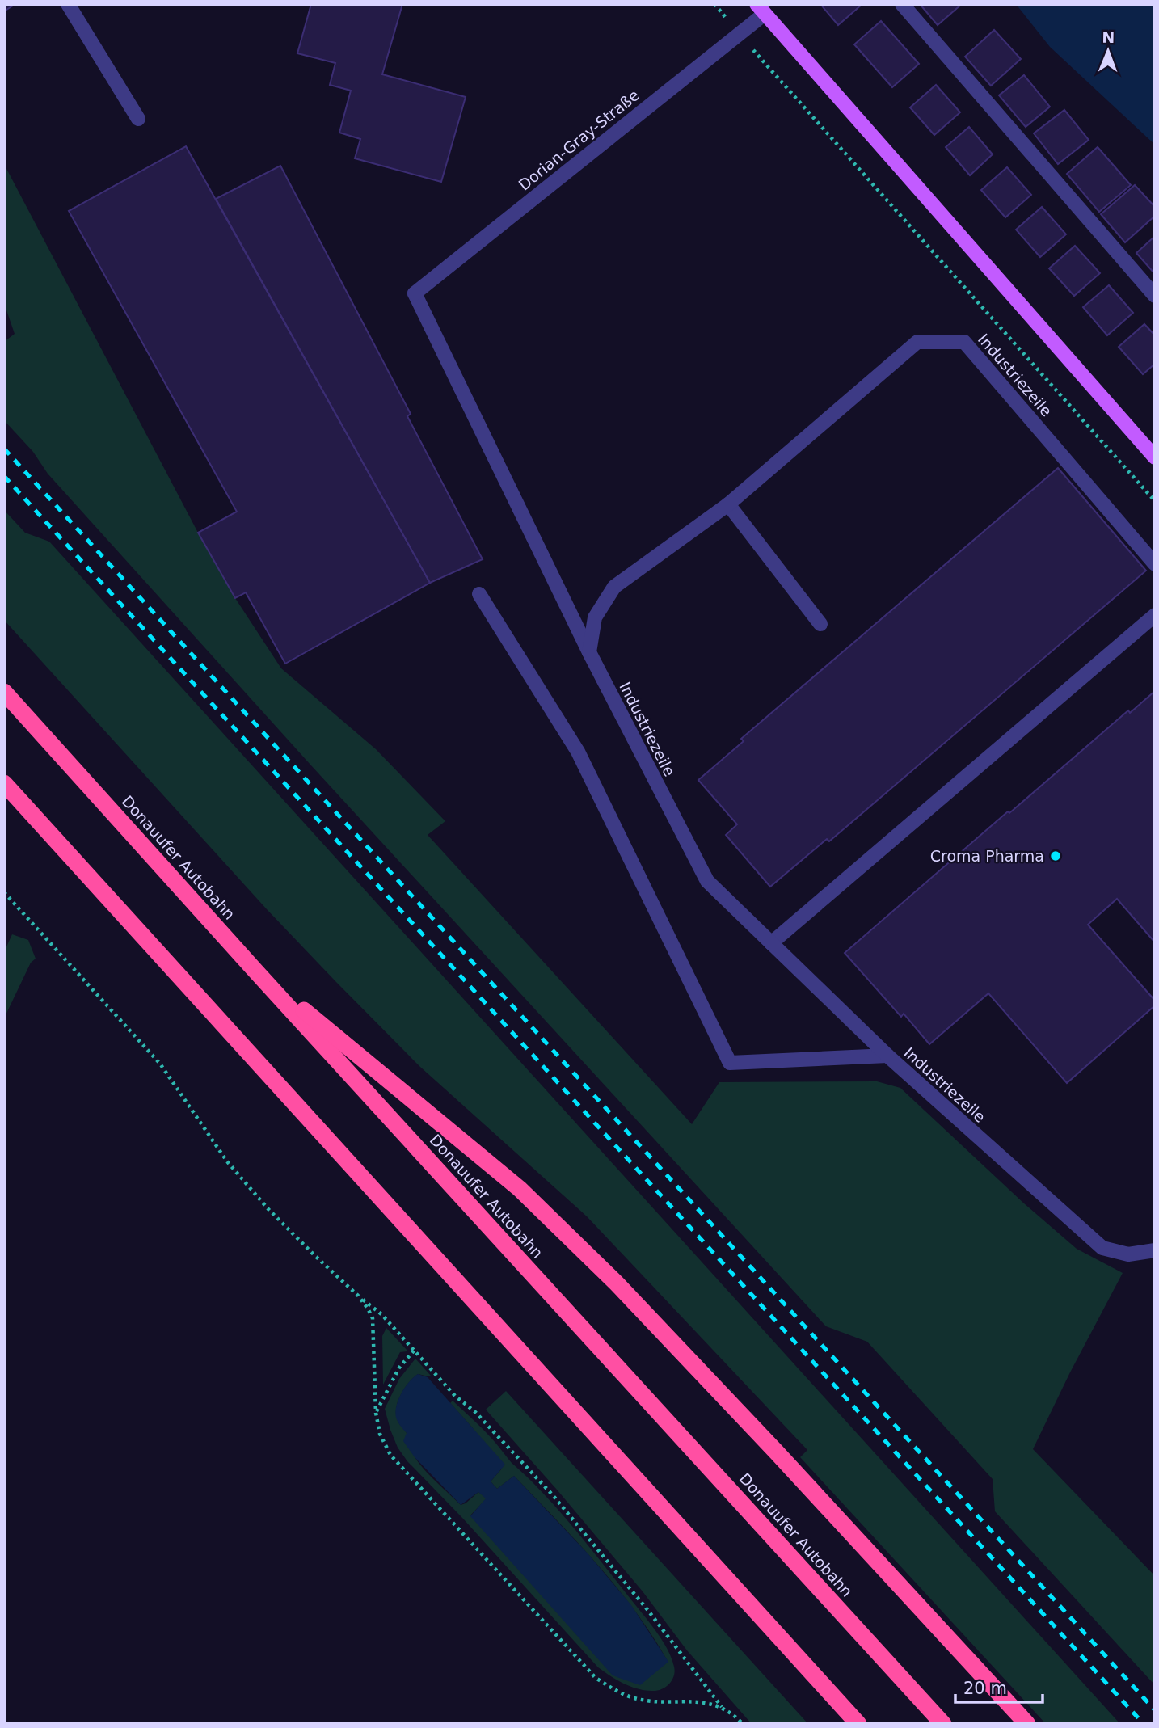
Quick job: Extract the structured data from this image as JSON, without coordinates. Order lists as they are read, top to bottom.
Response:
{
  "streets": {
    "highway": ["Donauufer Autobahn"],
    "street": ["Dorian-Gray-Straße", "Industriezeile"]
  },
  "crossings": [
    ["Dorian-Gray-Straße", "Industriezeile"]
  ],
  "places": ["Croma Pharma"],
  "scale_bar": "20 m",
  "north": "top"
}
